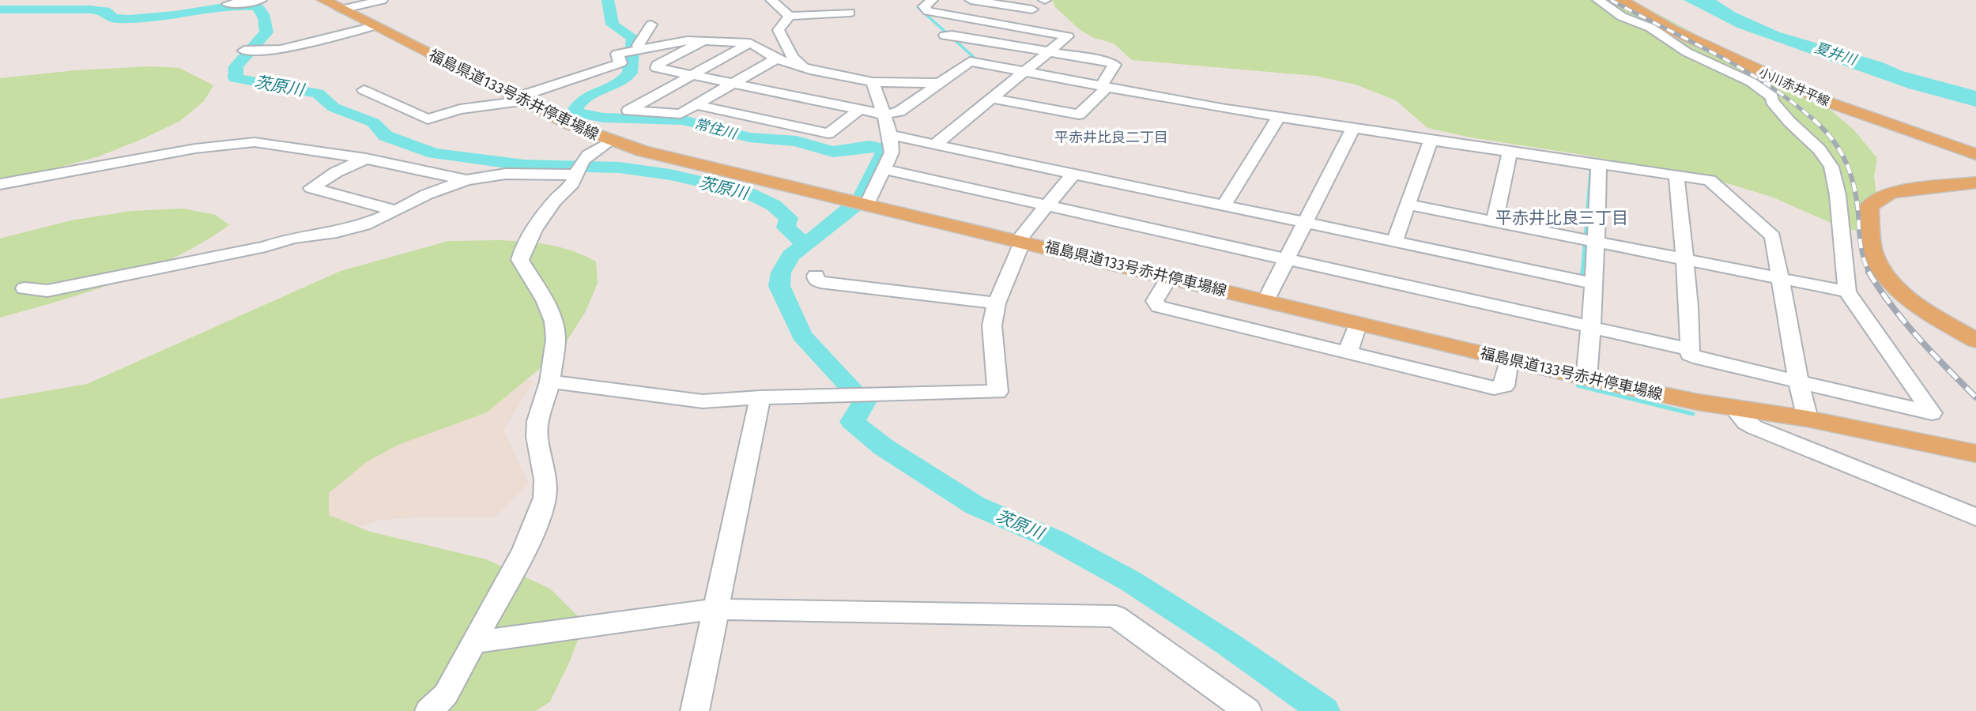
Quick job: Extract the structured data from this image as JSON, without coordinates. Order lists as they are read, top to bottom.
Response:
{
  "streets": {
    "main road": ["小川赤井平線", "福島県道133号赤井停車場線"]
  },
  "districts": ["平赤井比良二丁目", "平赤井比良三丁目"],
  "water": ["夏井川", "茨原川", "常住川"]
}
